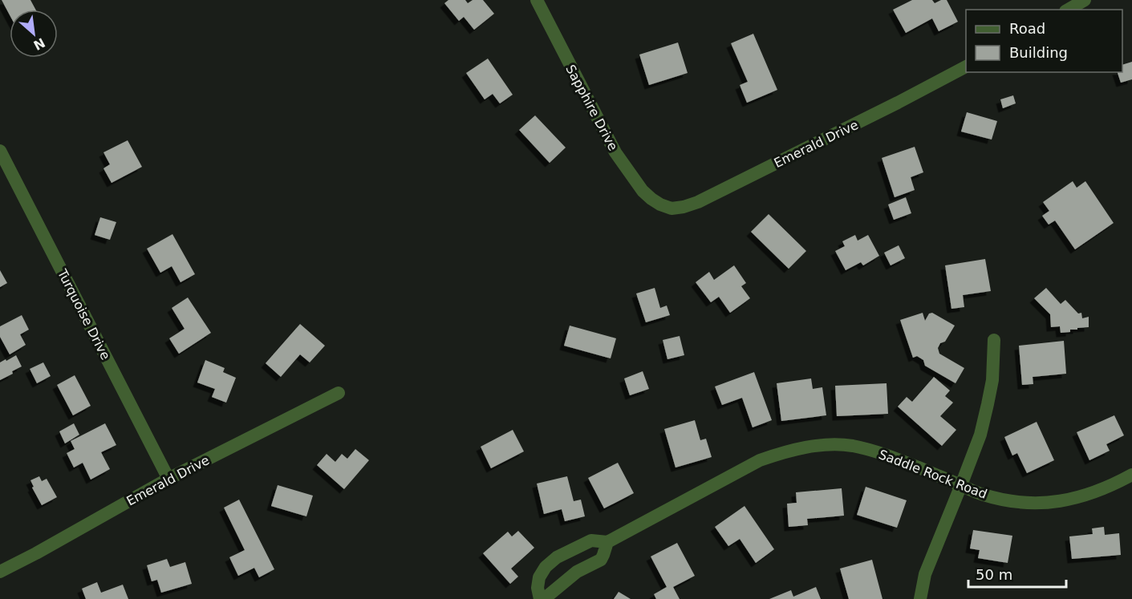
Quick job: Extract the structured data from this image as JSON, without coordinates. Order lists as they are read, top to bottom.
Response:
{
  "streets": {
    "street": [
      "Sapphire Drive",
      "Emerald Drive",
      "Turquoise Drive",
      "Saddle Rock Road"
    ]
  },
  "crossings": [
    ["Sapphire Drive", "Emerald Drive"],
    ["Emerald Drive", "Turquoise Drive"]
  ],
  "legend": ["Road", "Building"],
  "scale_bar": "50 m",
  "north": "bottom right"
}
